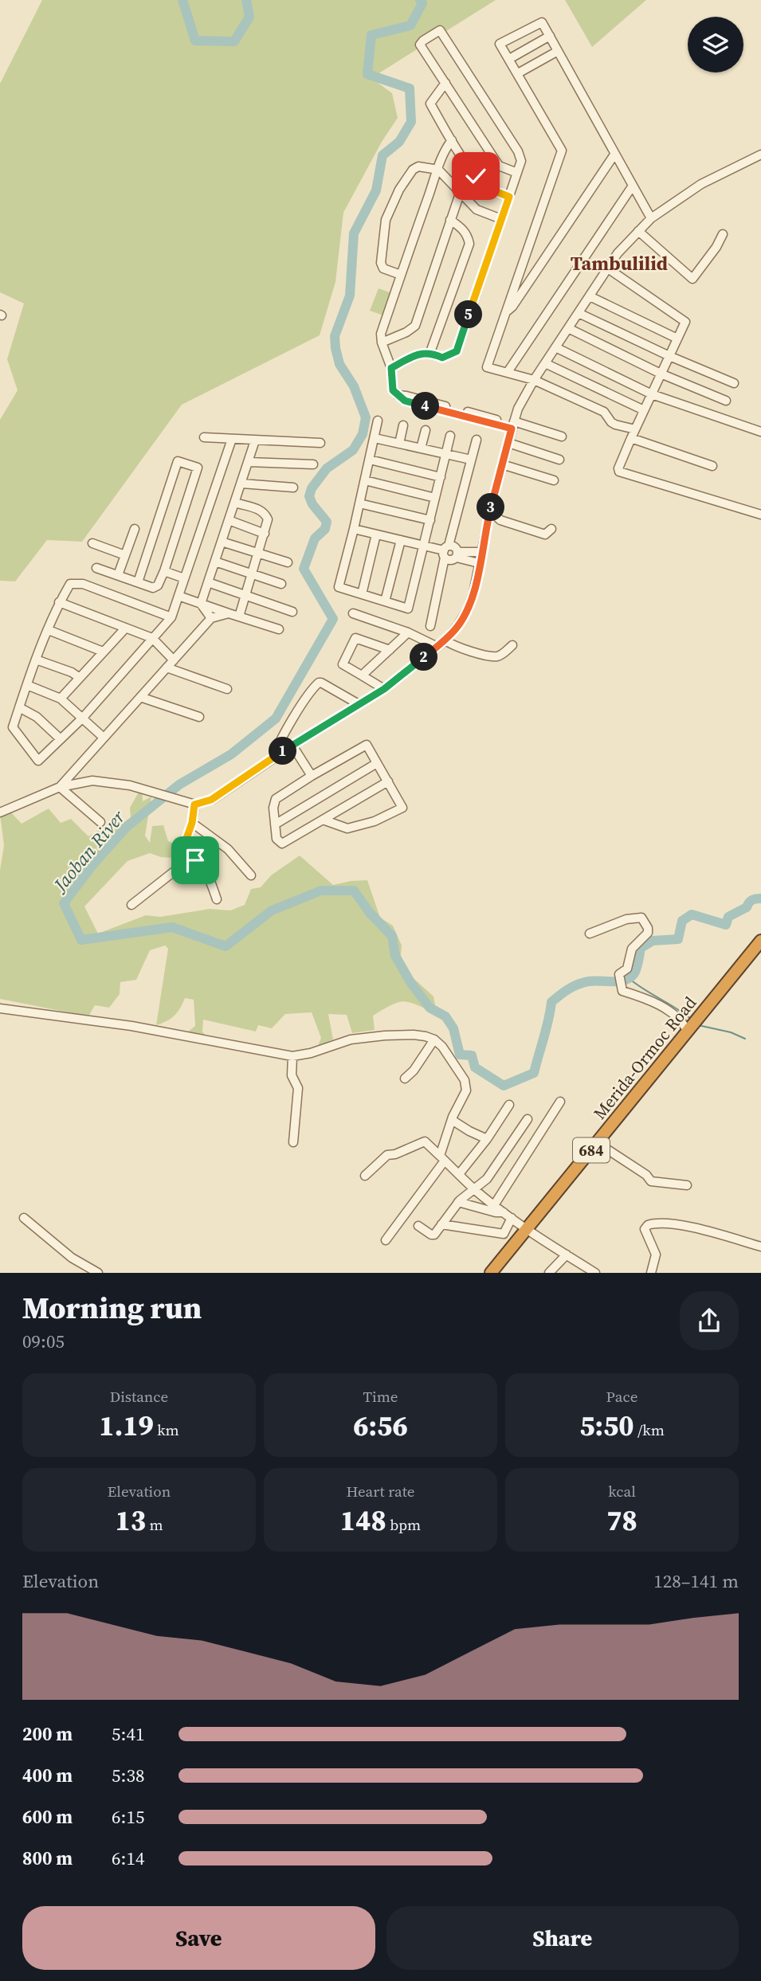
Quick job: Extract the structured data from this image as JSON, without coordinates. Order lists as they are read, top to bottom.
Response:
{
  "streets": {
    "highway": ["Merida-Ormoc Road", "684"]
  },
  "districts": ["Tambulilid"],
  "water": ["Jaoban River"],
  "page": {
    "pins": [
      "5",
      "4",
      "3",
      "2",
      "1"
    ],
    "heading": ["Morning run", "09:05"],
    "stats": [
      ["Distance", "1.19 km"],
      ["Time", "6:56"],
      ["Pace", "5:50 /km"],
      ["Elevation", "13 m"],
      ["Heart rate", "148 bpm"],
      ["kcal", "78"]
    ],
    "chart": ["Elevation", "128–141 m"],
    "list": [
      {
        "name": "200 m",
        "note": "5:41"
      },
      {
        "name": "400 m",
        "note": "5:38"
      },
      {
        "name": "600 m",
        "note": "6:15"
      },
      {
        "name": "800 m",
        "note": "6:14"
      }
    ],
    "buttons": ["Save", "Share"]
  }
}
